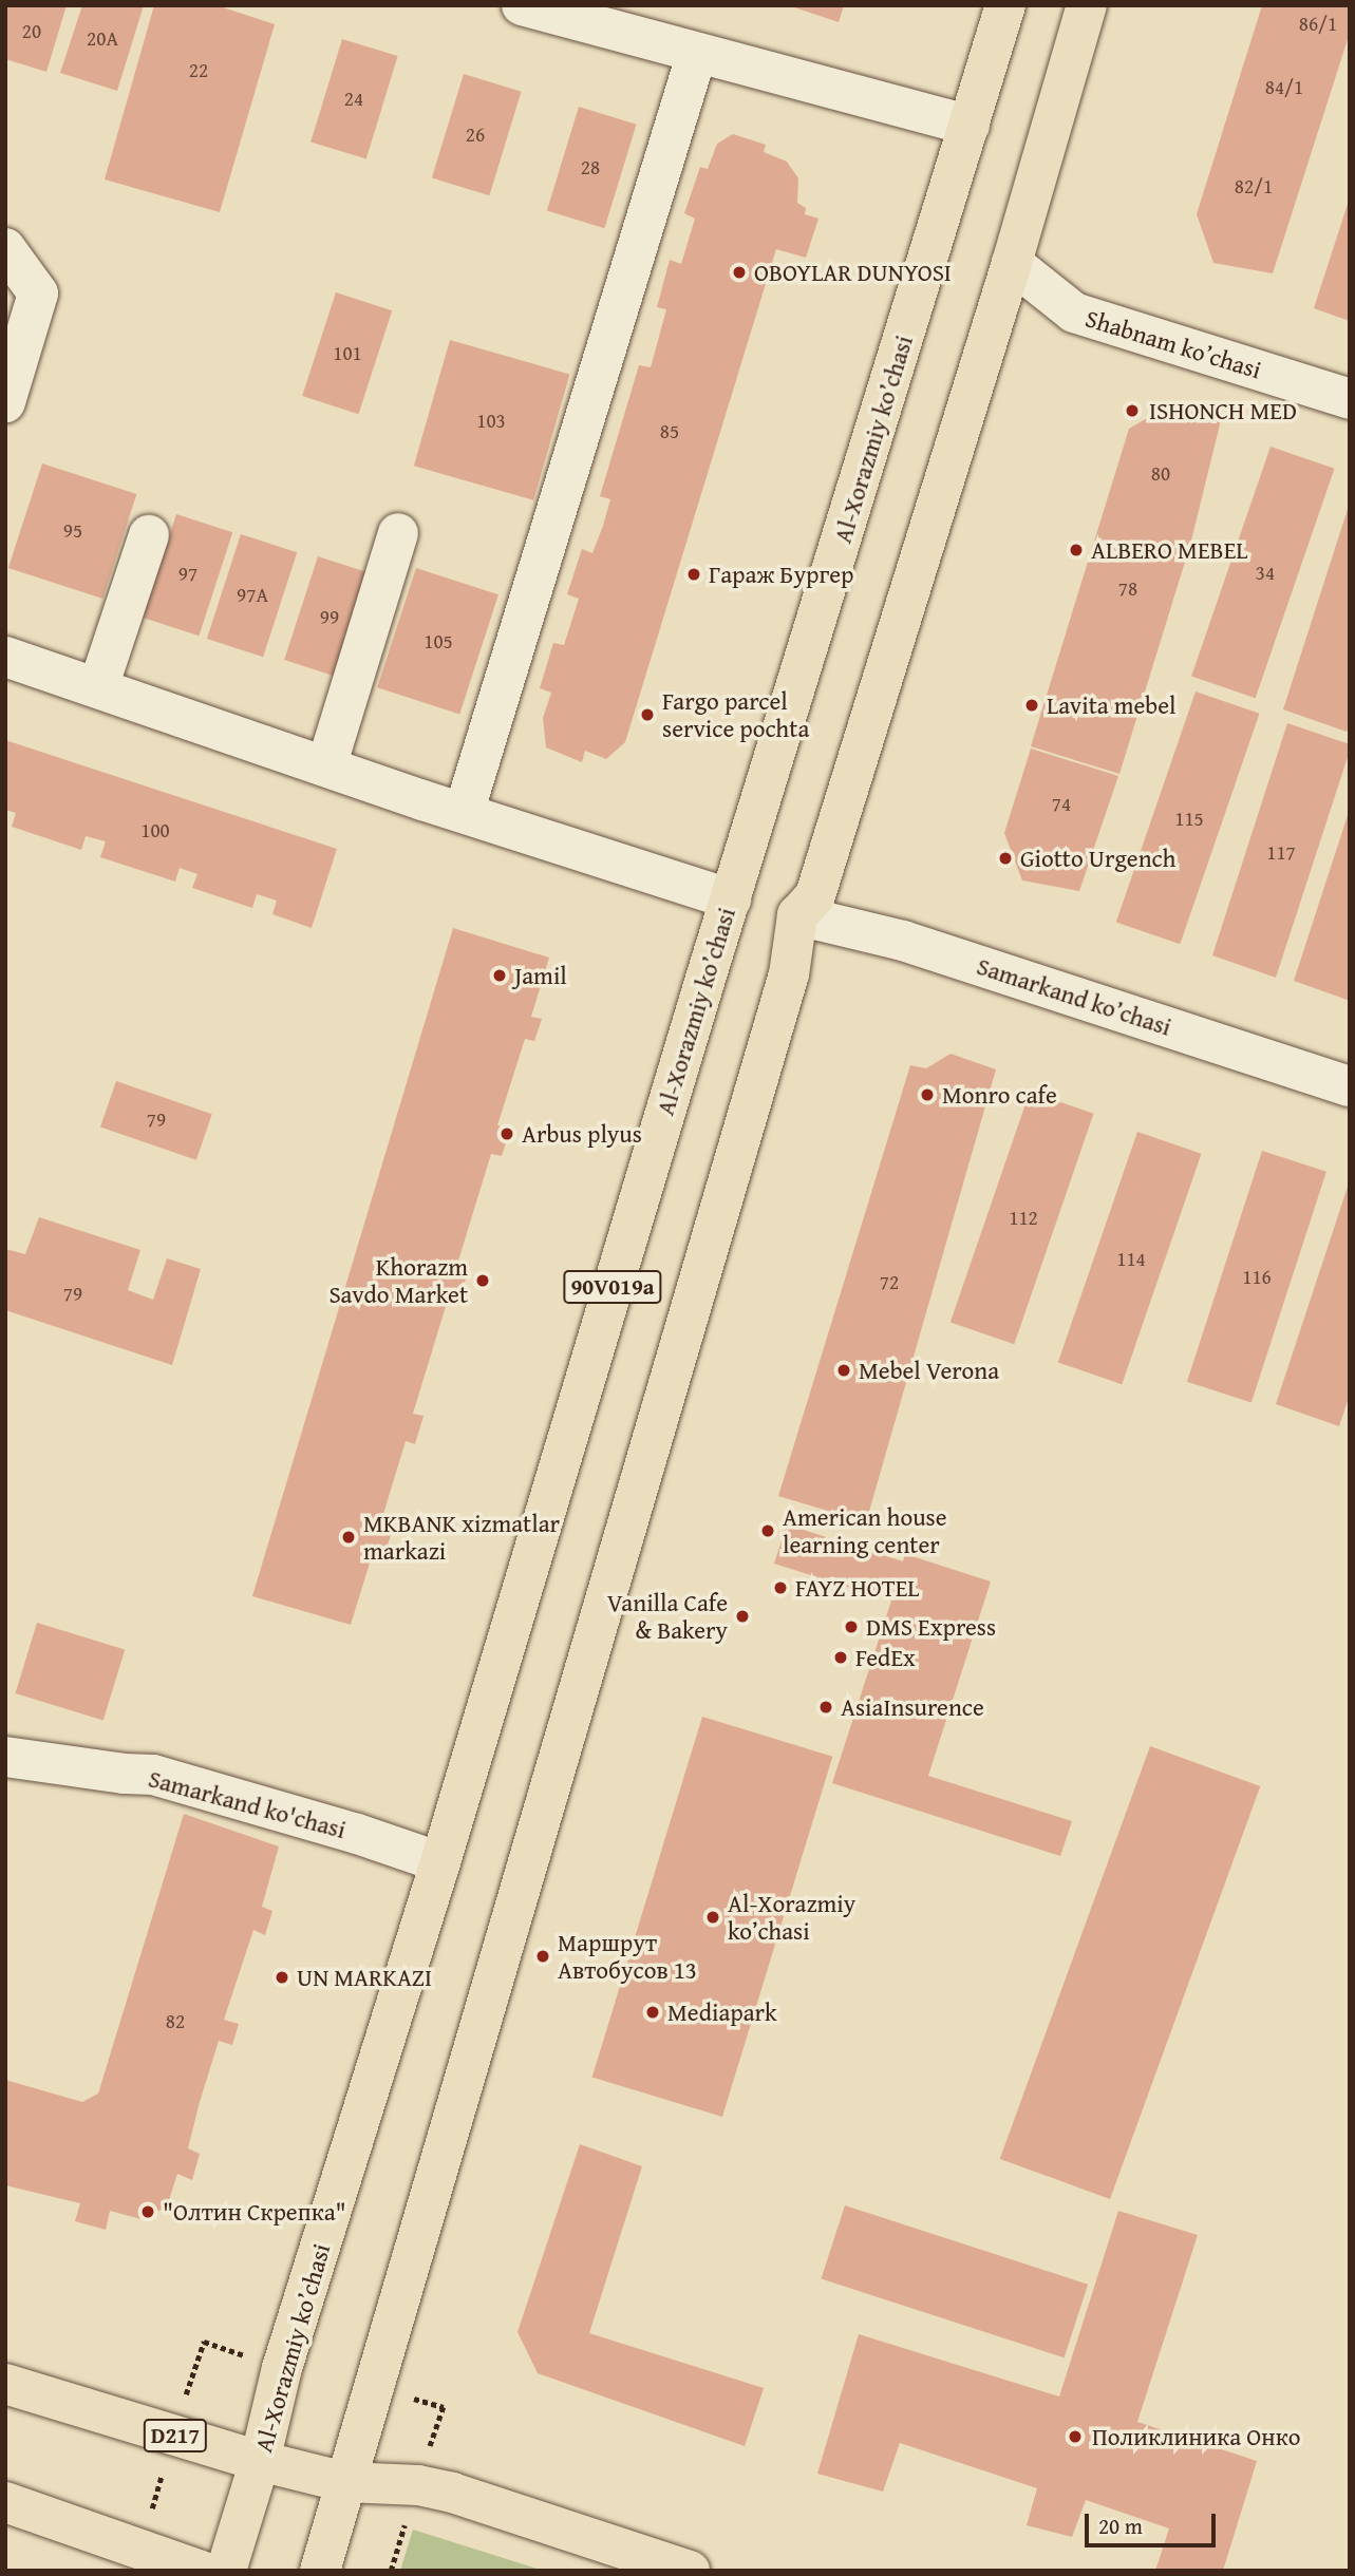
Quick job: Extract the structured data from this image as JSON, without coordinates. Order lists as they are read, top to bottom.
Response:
{
  "streets": {
    "main road": ["Al-Xorazmiy ko’chasi", "90V019a", "D217"],
    "street": ["Shabnam ko’chasi", "Samarkand ko’chasi", "Samarkand ko'chasi"]
  },
  "crossings": [
    ["Shabnam ko’chasi", "90V019a"],
    ["Al-Xorazmiy ko’chasi", "Samarkand ko'chasi"],
    ["Al-Xorazmiy ko’chasi", "D217"],
    ["Samarkand ko’chasi", "90V019a"],
    ["90V019a", "D217"]
  ],
  "places": [
    "OBOYLAR DUNYOSI",
    "ISHONCH MED",
    "ALBERO MEBEL",
    "Гараж Бургер",
    "Lavita mebel",
    "Fargo parcel service pochta",
    "Giotto Urgench",
    "Jamil",
    "Monro cafe",
    "Arbus plyus",
    "Khorazm Savdo Market",
    "Mebel Verona",
    "American house learning center",
    "MKBANK xizmatlar markazi",
    "FAYZ HOTEL",
    "Vanilla Cafe & Bakery",
    "DMS Express",
    "FedEx",
    "AsiaInsurence",
    "Al-Xorazmiy ko’chasi",
    "Маршрут Автобусов 13",
    "UN MARKAZI",
    "Mediapark",
    "\"Олтин Скрепка\"",
    "Поликлиника Онко"
  ],
  "house_numbers": [
    "86/1",
    "20",
    "20A",
    "22",
    "84/1",
    "24",
    "26",
    "28",
    "82/1",
    "101",
    "103",
    "85",
    "80",
    "95",
    "34",
    "97",
    "78",
    "97А",
    "99",
    "105",
    "74",
    "115",
    "100",
    "117",
    "79",
    "112",
    "114",
    "116",
    "72",
    "79",
    "82"
  ],
  "scale_bar": "20 m"
}
